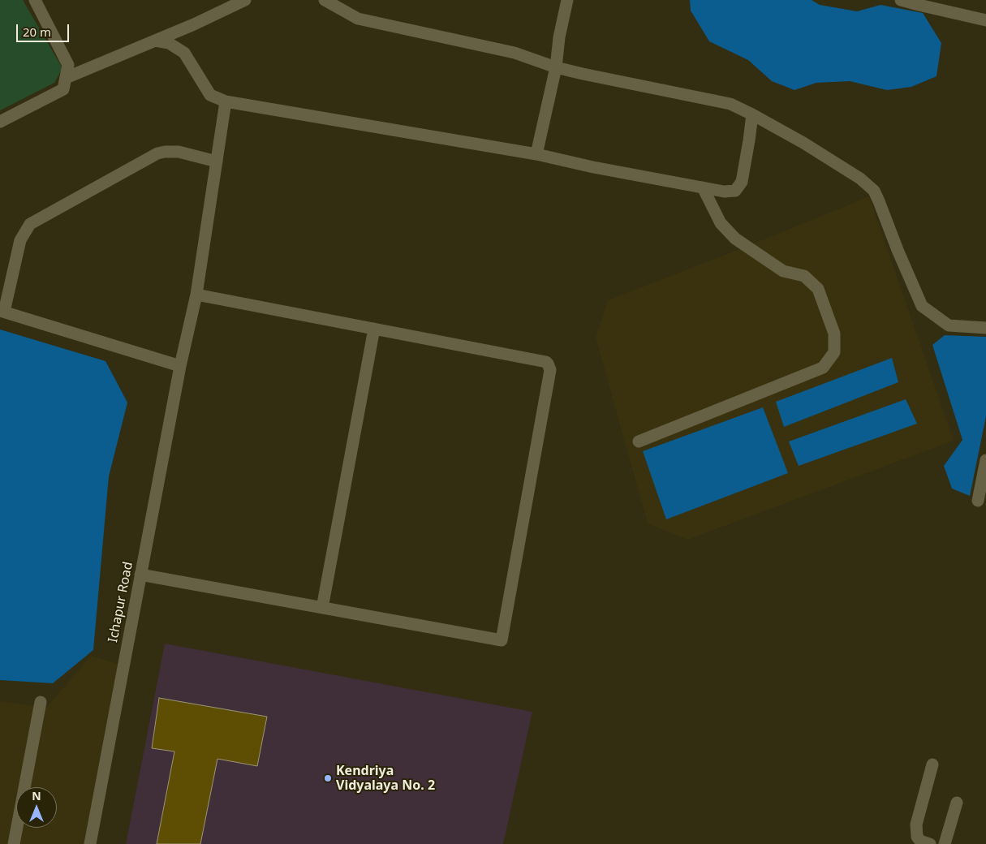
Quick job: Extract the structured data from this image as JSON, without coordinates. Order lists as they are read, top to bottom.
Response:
{
  "streets": {
    "street": ["Ichapur Road"]
  },
  "places": ["Kendriya Vidyalaya No. 2"],
  "scale_bar": "20 m",
  "north": "top"
}
